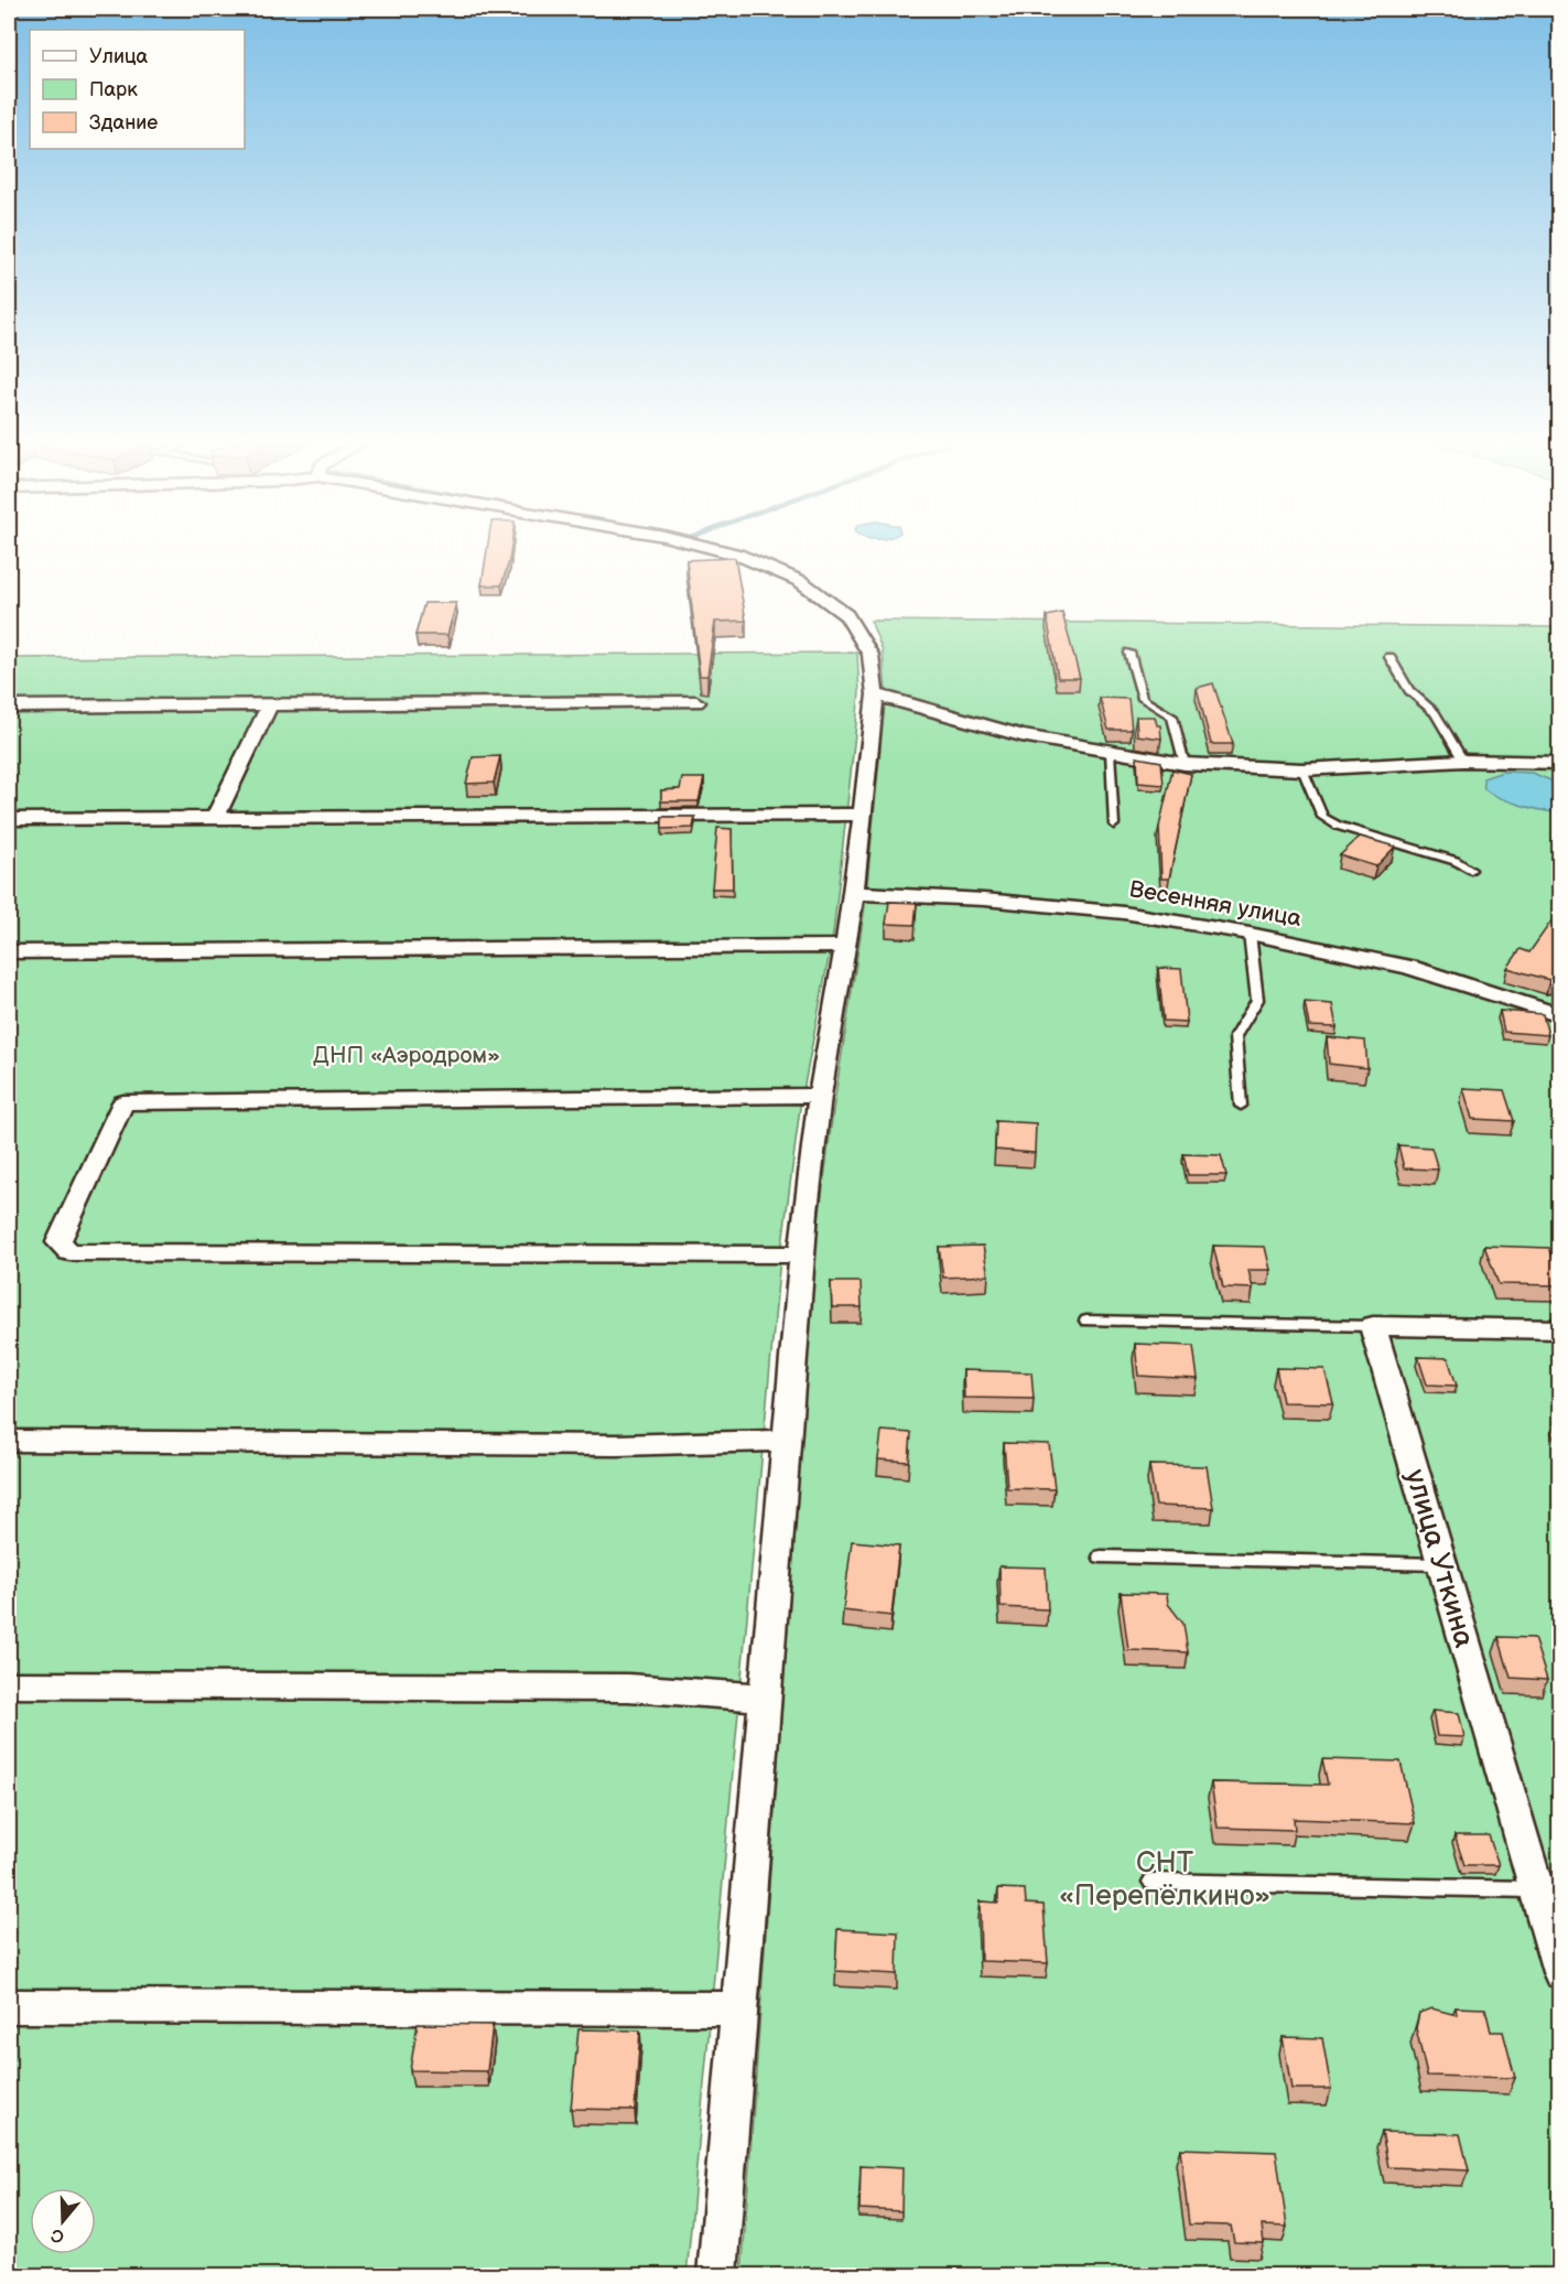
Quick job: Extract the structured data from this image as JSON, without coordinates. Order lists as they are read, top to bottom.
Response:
{
  "streets": {
    "street": ["Весенняя улица", "улица Уткина"]
  },
  "parks": ["ДНП «Аэродром»", "СНТ «Перепёлкино»"],
  "legend": ["Улица", "Парк", "Здание"],
  "north": "bottom"
}
